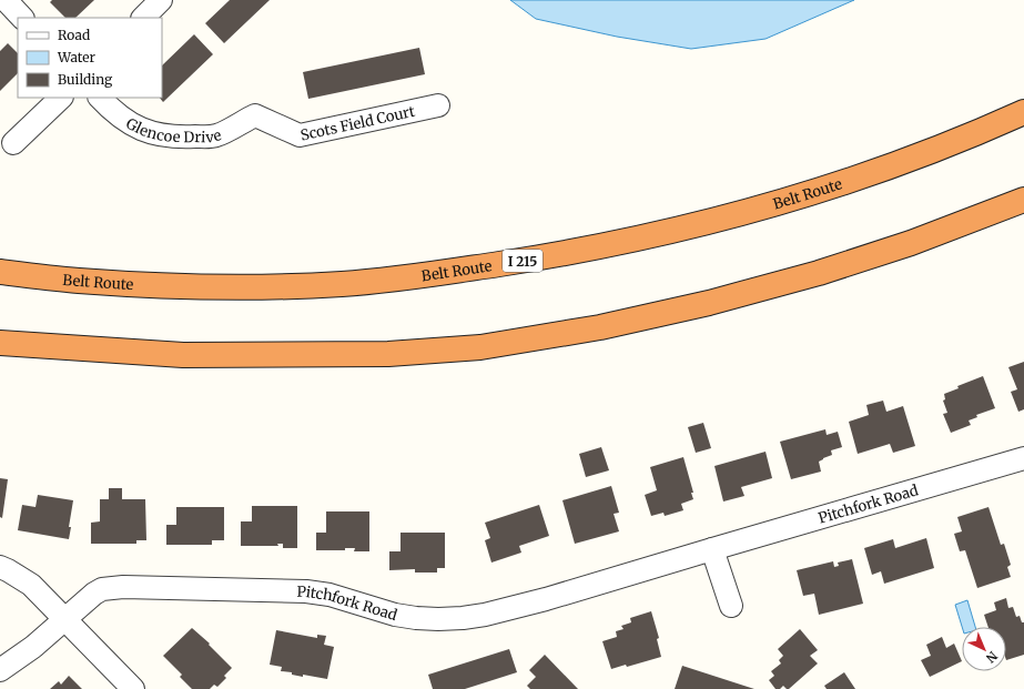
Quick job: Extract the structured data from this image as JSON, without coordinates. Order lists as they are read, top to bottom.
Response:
{
  "streets": {
    "highway": ["Belt Route", "I 215"],
    "street": ["Scots Field Court", "Glencoe Drive", "Pitchfork Road"]
  },
  "crossings": [
    ["Scots Field Court", "Glencoe Drive"]
  ],
  "legend": ["Road", "Water", "Building"],
  "north": "bottom right"
}
